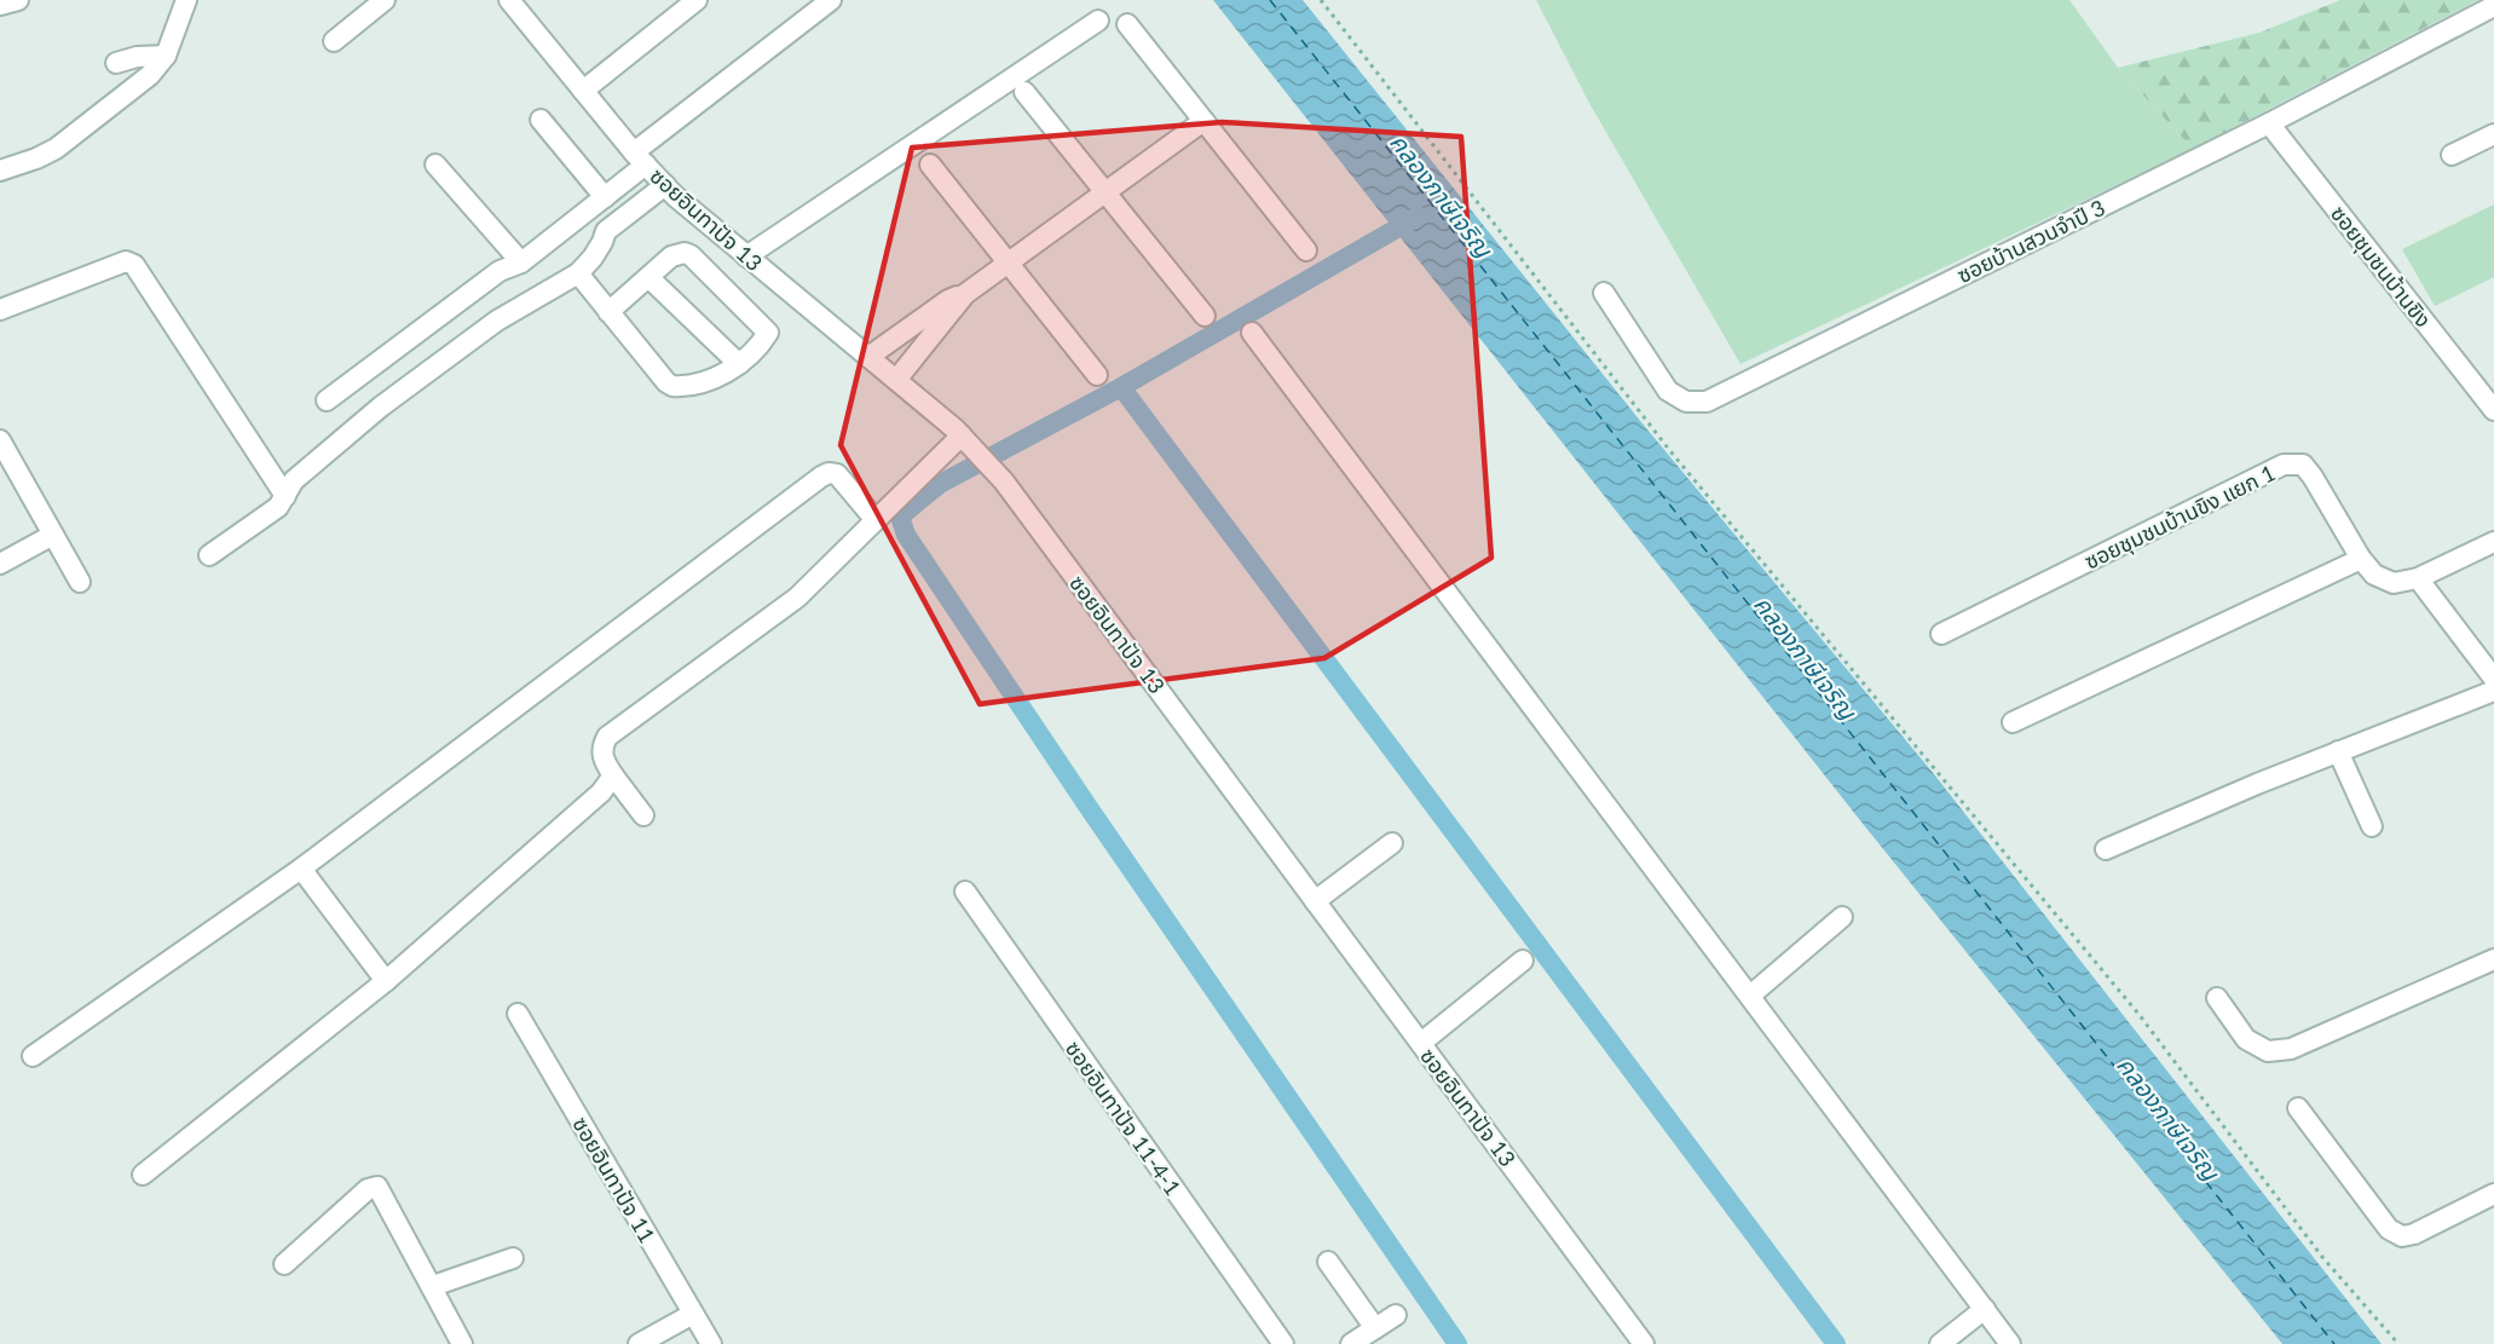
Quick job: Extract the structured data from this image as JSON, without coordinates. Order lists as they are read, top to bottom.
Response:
{
  "streets": {
    "street": [
      "ซอยอินทาปัจ 13",
      "ซอยบ้านสวนจำปี 3",
      "ซอยชุมชนบ้านขิง",
      "ซอยชุมชนบ้านขิง แยก 1",
      "ซอยอินทาปัจ 11-4-1",
      "ซอยอินทาปัจ 11"
    ]
  },
  "crossings": [
    ["ซอยบ้านสวนจำปี 3", "ซอยชุมชนบ้านขิง"]
  ],
  "water": ["คลองภาษีเจริญ"]
}
